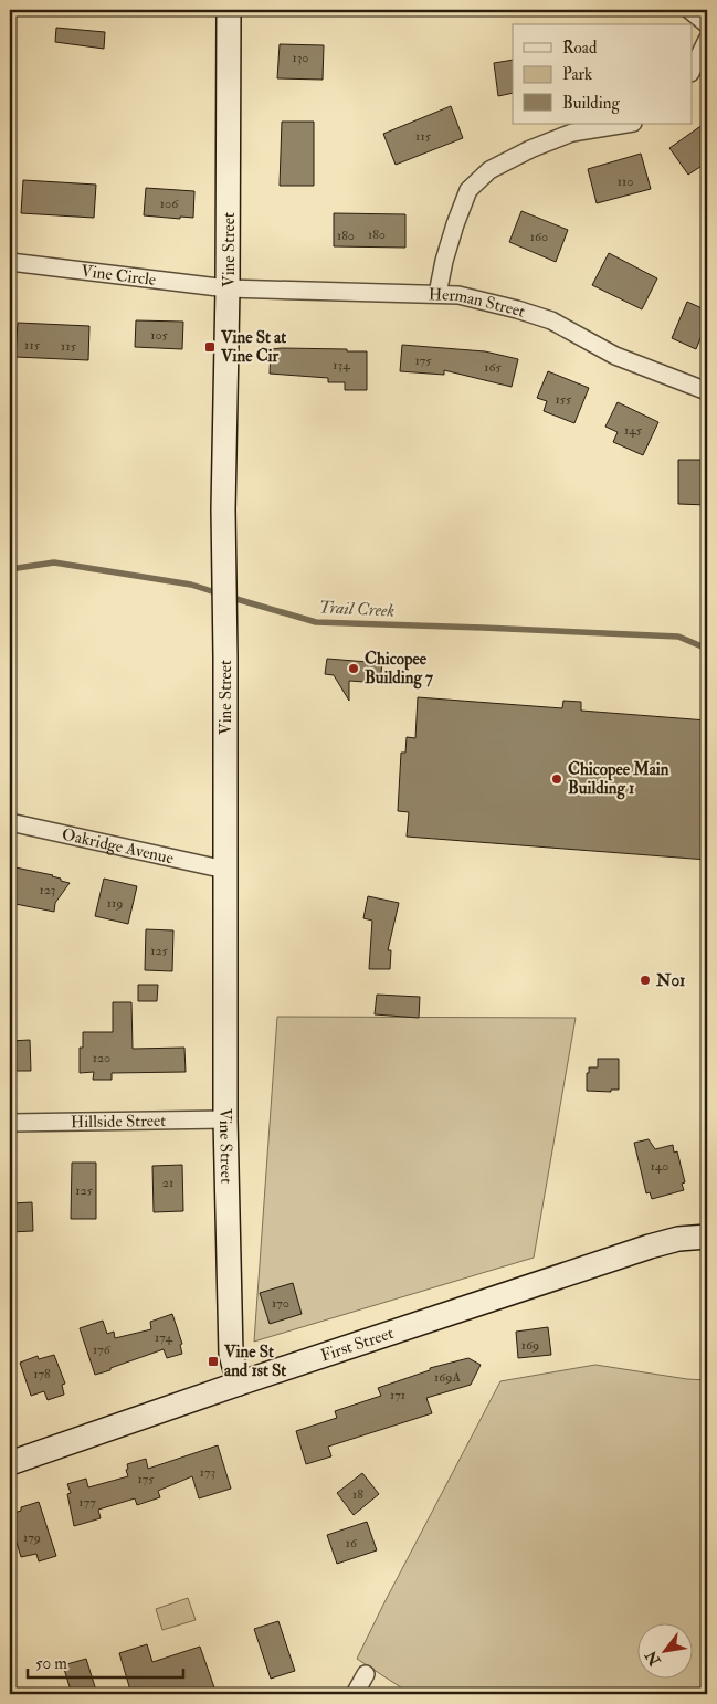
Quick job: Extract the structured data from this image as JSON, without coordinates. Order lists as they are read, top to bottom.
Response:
{
  "streets": {
    "street": [
      "Vine Street",
      "Vine Circle",
      "Herman Street",
      "Oakridge Avenue",
      "Hillside Street",
      "First Street"
    ]
  },
  "crossings": [
    ["Vine Street", "Vine Circle"],
    ["Vine Street", "Herman Street"],
    ["Vine Street", "Oakridge Avenue"],
    ["Vine Street", "Hillside Street"],
    ["Vine Street", "First Street"],
    ["Vine Circle", "Herman Street"]
  ],
  "water": ["Trail Creek"],
  "places": {
    "transit": ["Vine St at Vine Cir", "Vine St and 1st St"],
    "other": ["Chicopee Building 7", "Chicopee Main Building 1", "N01"]
  },
  "house_numbers": [
    "130",
    "115",
    "110",
    "106",
    "180",
    "180",
    "160",
    "105",
    "115",
    "115",
    "175",
    "134",
    "165",
    "155",
    "145",
    "123",
    "119",
    "125",
    "120",
    "140",
    "21",
    "125",
    "170",
    "174",
    "169",
    "176",
    "178",
    "169A",
    "171",
    "173",
    "175",
    "18",
    "177",
    "179",
    "16"
  ],
  "legend": ["Road", "Park", "Building"],
  "scale_bar": "50 m",
  "north": "bottom left"
}
